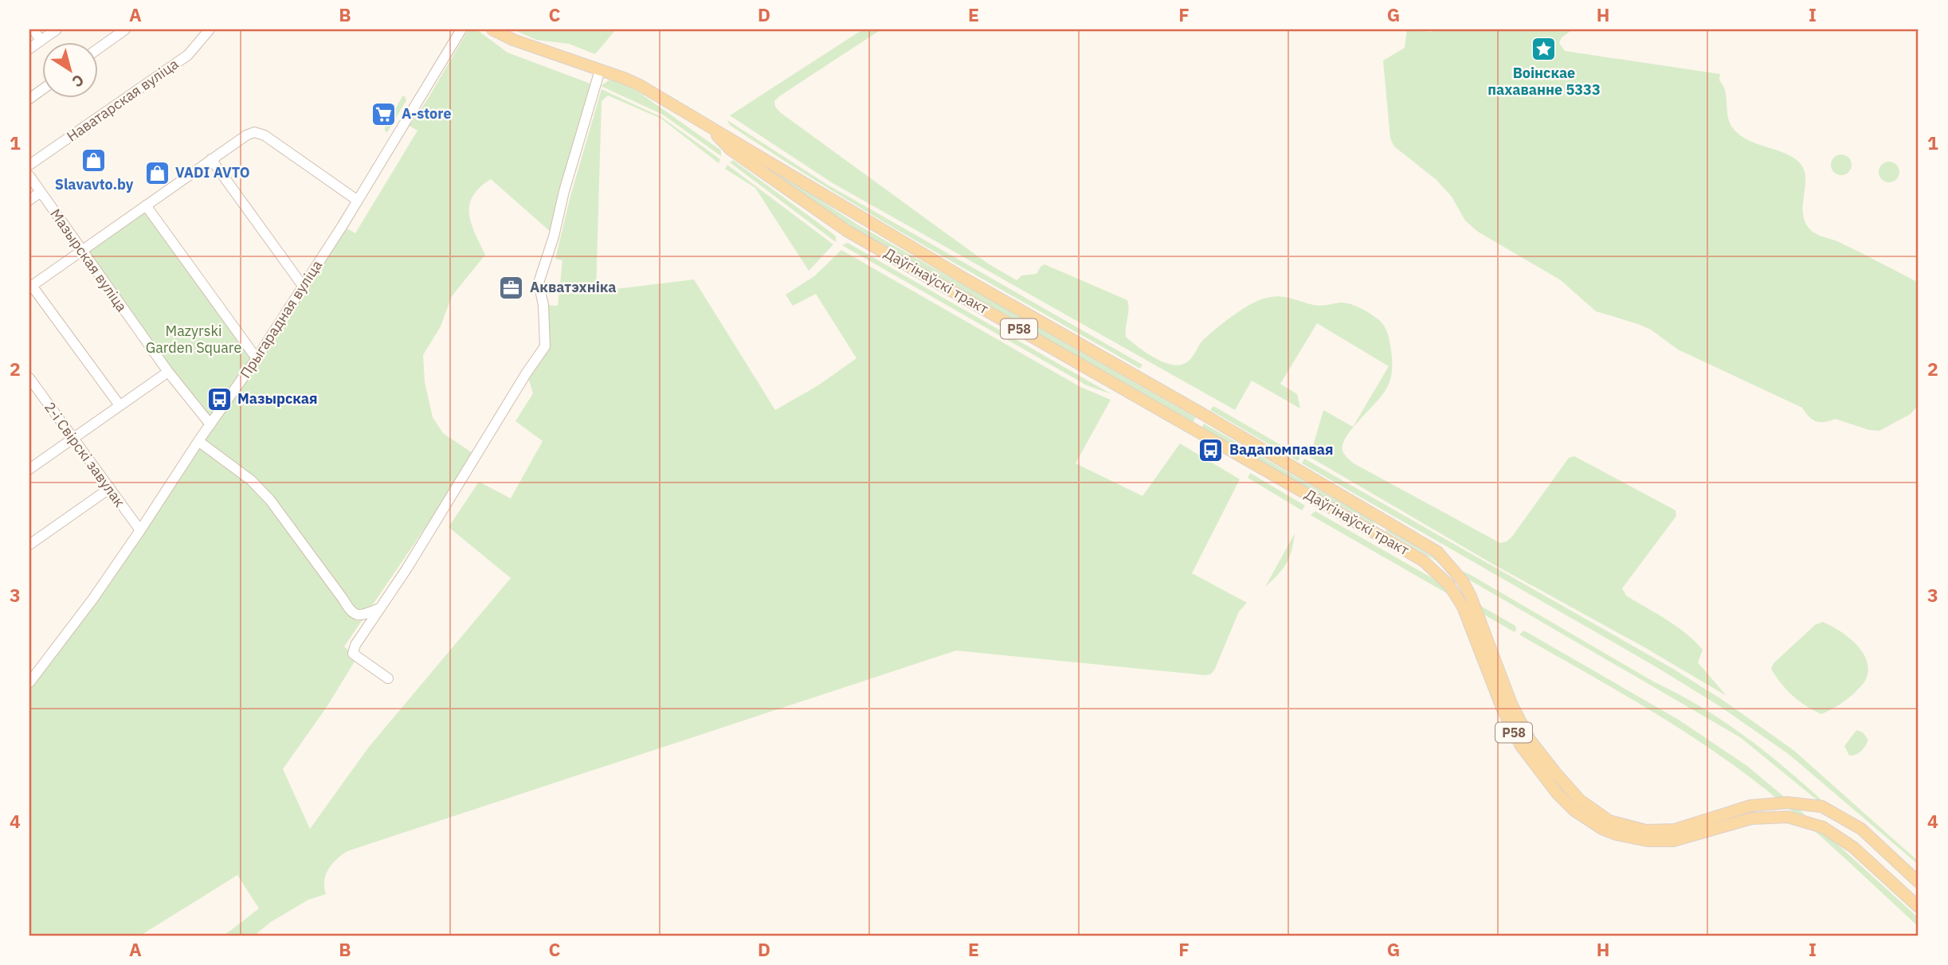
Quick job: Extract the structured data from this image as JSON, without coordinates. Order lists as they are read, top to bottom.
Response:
{
  "streets": {
    "main road": ["Даўгінаўскі тракт", "Р58"],
    "street": [
      "Наватарская вуліца",
      "Мазырская вуліца",
      "Прыгарадная вуліца",
      "2-і Свірскі завулак"
    ]
  },
  "crossings": [
    ["Мазырская вуліца", "Прыгарадная вуліца"],
    ["Прыгарадная вуліца", "2-і Свірскі завулак"]
  ],
  "parks": ["Mazyrski Garden Square"],
  "places": {
    "place": ["Воінскае пахаванне 5333"],
    "supermarket": ["А-store"],
    "shop": ["Slavavto.by", "VADI AVTO"],
    "office": ["Акватэхніка"],
    "bus stop": ["Мазырская", "Вадапомпавая"]
  },
  "north": "bottom right",
  "grid": {
    "columns": [
      "A",
      "B",
      "C",
      "D",
      "E",
      "F",
      "G",
      "H",
      "I"
    ],
    "rows": [
      "1",
      "2",
      "3",
      "4"
    ]
  }
}
